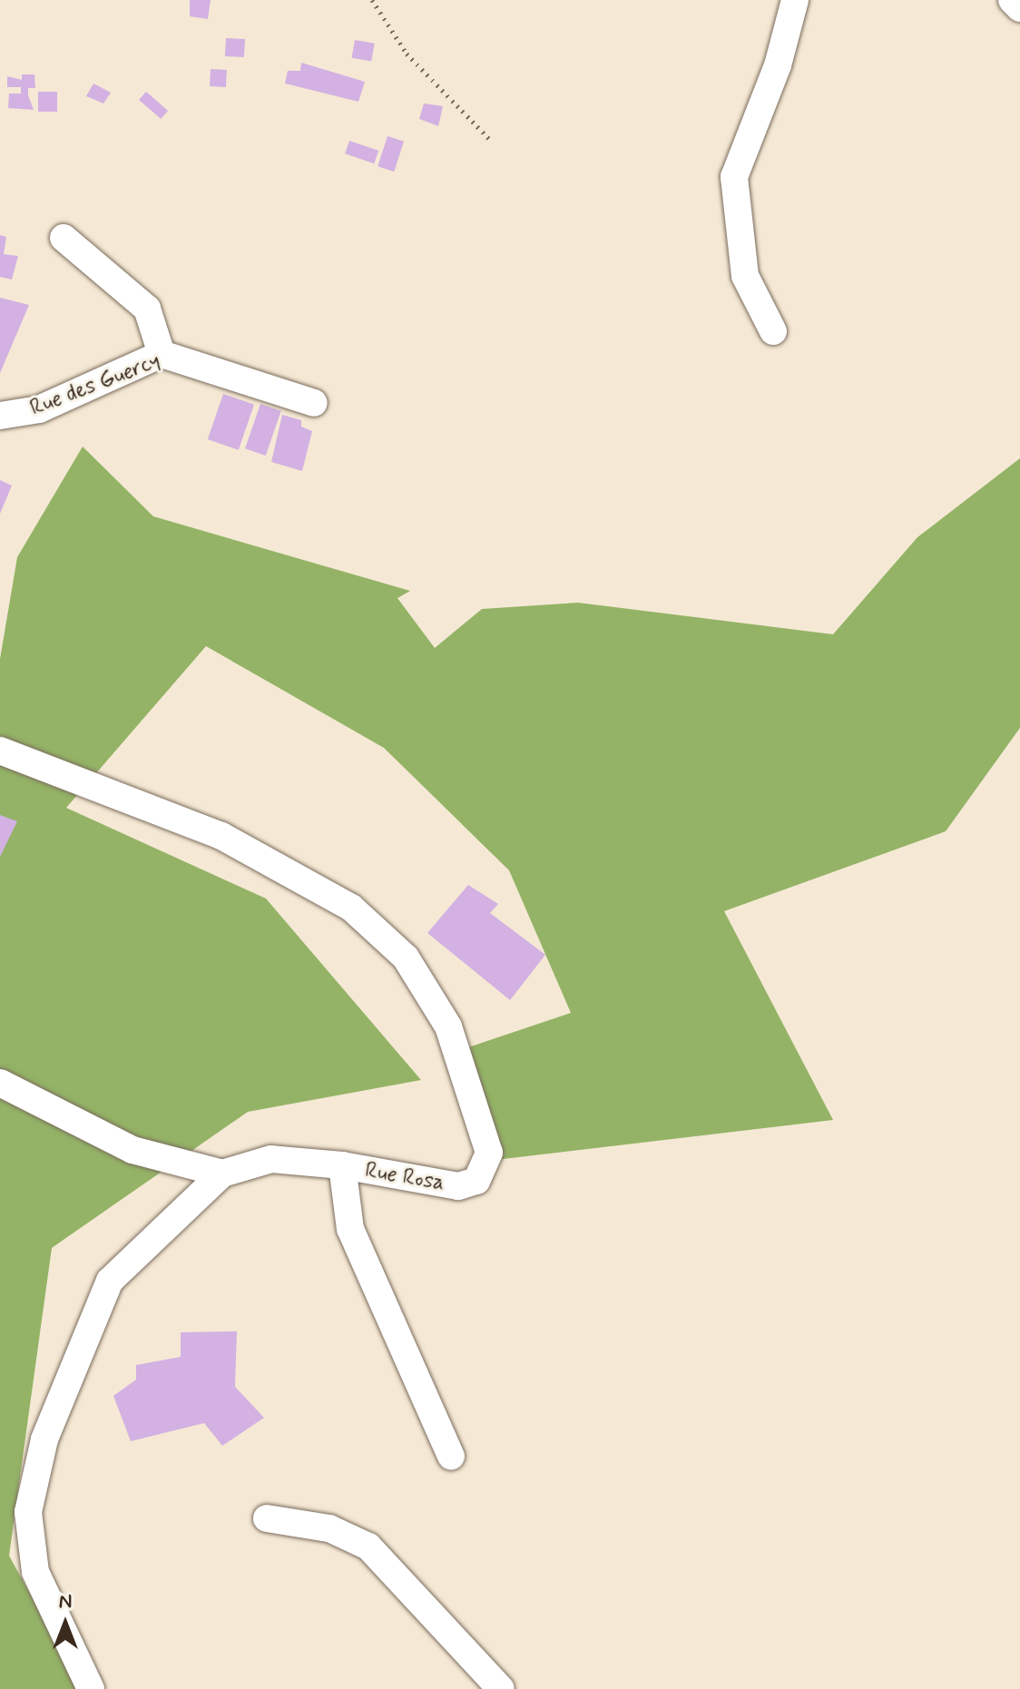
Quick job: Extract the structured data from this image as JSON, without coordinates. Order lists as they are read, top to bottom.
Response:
{
  "streets": {
    "street": ["Rue des Guercy", "Rue Rosa"]
  },
  "north": "top"
}
